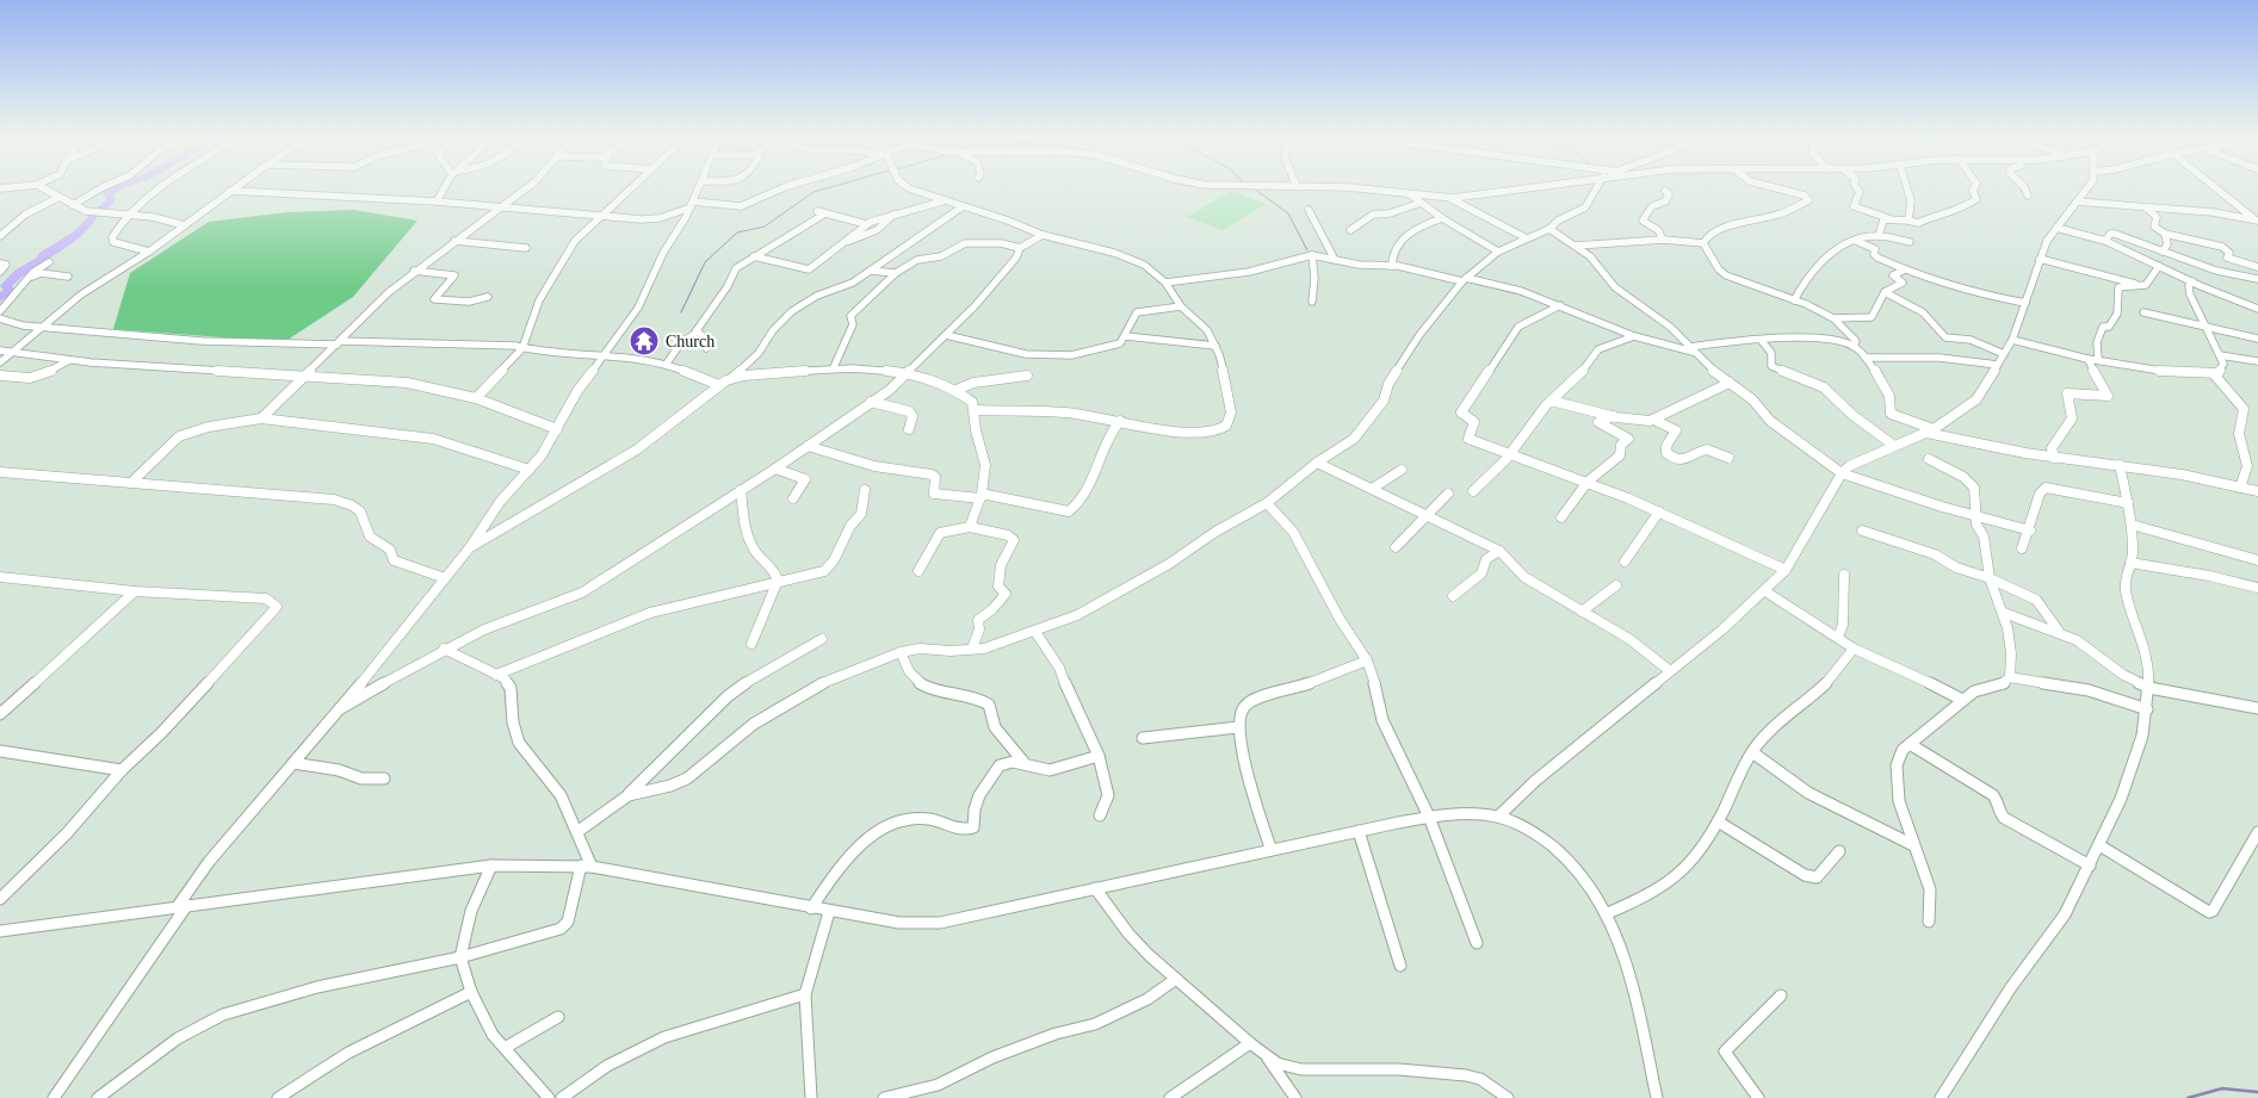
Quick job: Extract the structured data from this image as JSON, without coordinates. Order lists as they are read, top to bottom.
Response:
{
  "places": {
    "temple": ["Church"]
  }
}
